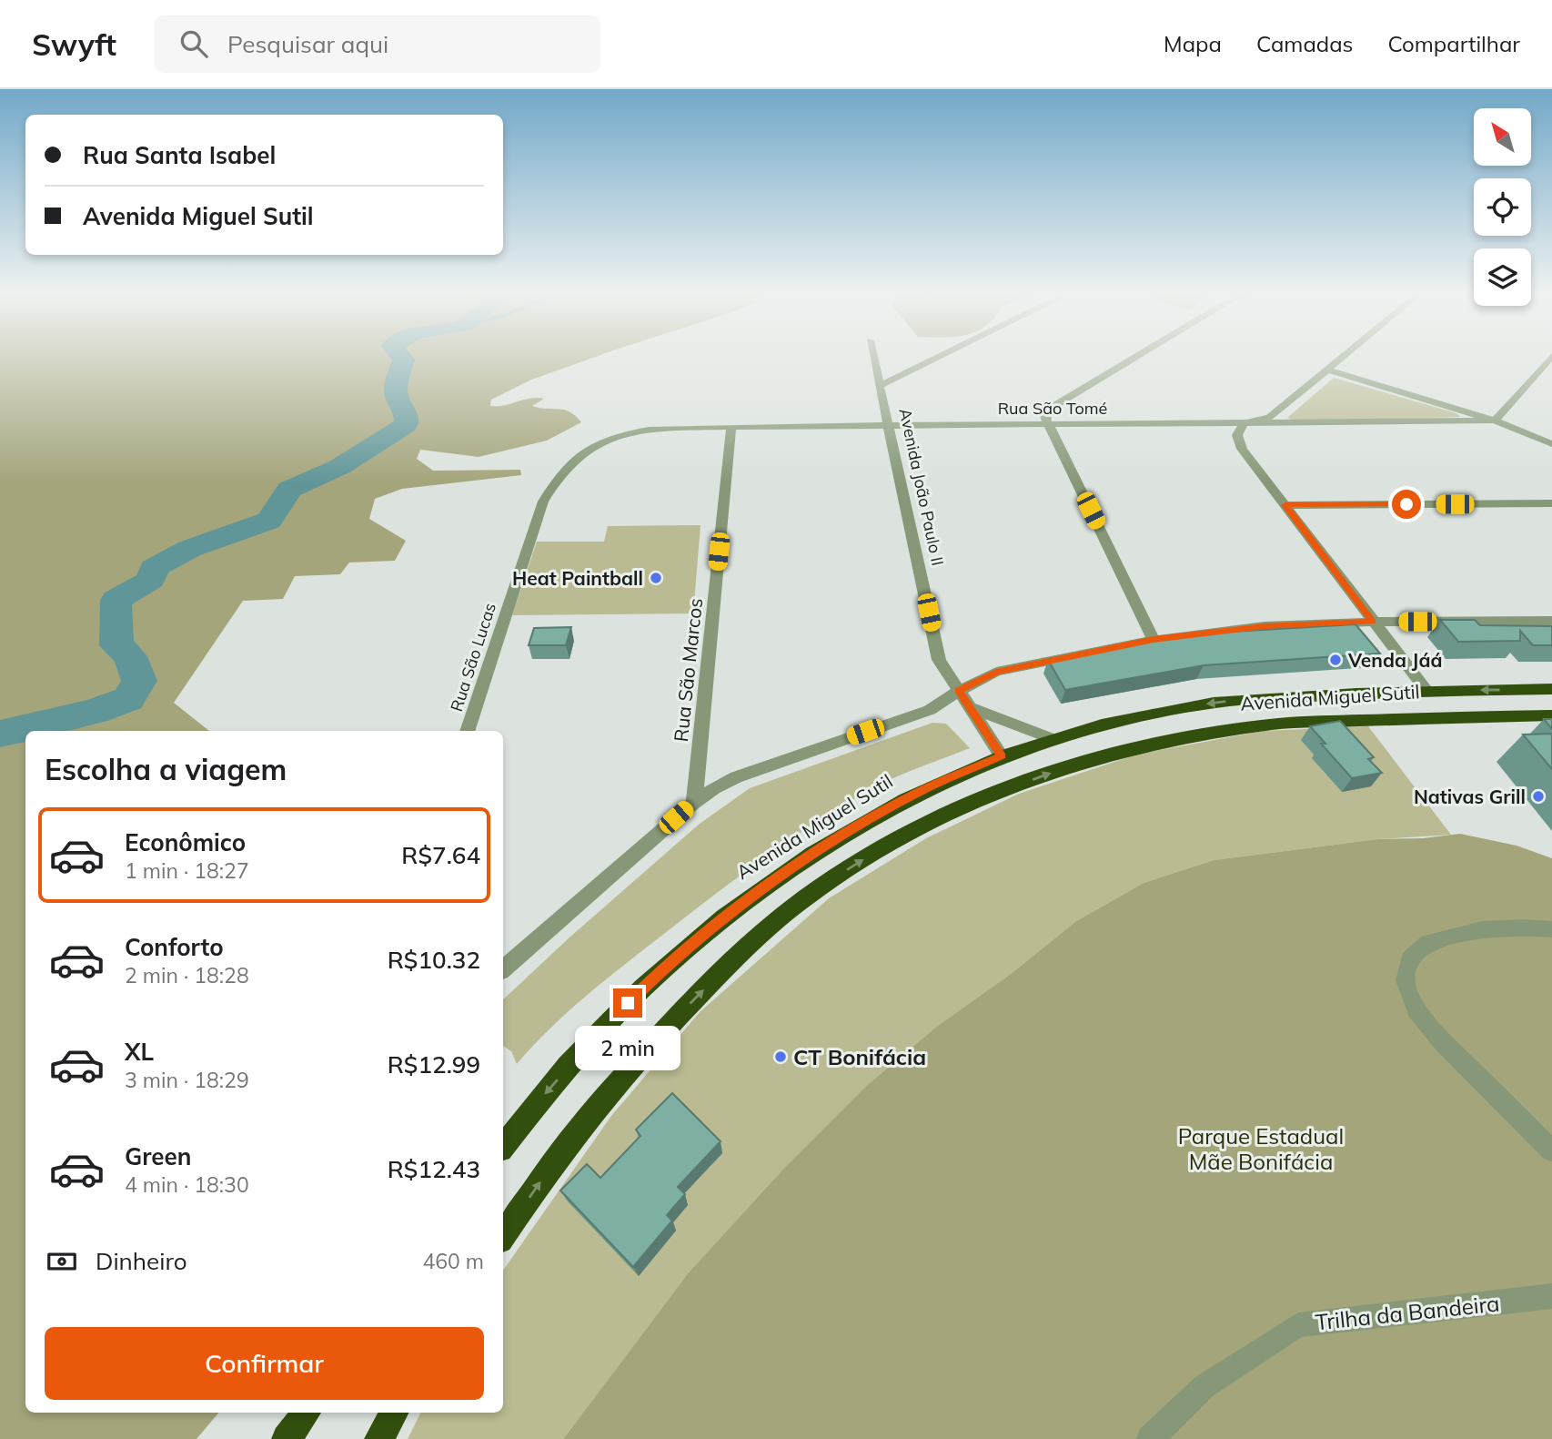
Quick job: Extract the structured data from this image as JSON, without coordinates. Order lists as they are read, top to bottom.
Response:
{
  "streets": {
    "highway": ["Avenida Miguel Sutil"],
    "street": [
      "Rua São Tomé",
      "Avenida João Paulo II",
      "Rua São Lucas",
      "Rua São Marcos",
      "Trilha da Bandeira"
    ]
  },
  "crossings": [
    ["Rua São Tomé", "Avenida João Paulo II"],
    ["Rua São Tomé", "Rua São Lucas"],
    ["Rua São Tomé", "Rua São Marcos"],
    ["Avenida João Paulo II", "Avenida Miguel Sutil"]
  ],
  "parks": ["Parque Estadual Mãe Bonifácia"],
  "places": [
    "Heat Paintball",
    "Venda Jáá",
    "Nativas Grill",
    "CT Bonifácia"
  ],
  "north": "top left",
  "page": {
    "header": "Swyft",
    "search": "Pesquisar aqui",
    "nav": ["Mapa", "Camadas", "Compartilhar"],
    "banner": ["Rua Santa Isabel", "Avenida Miguel Sutil"],
    "heading": "Escolha a viagem",
    "list": [
      {
        "name": "Econômico",
        "note": "1 min · 18:27",
        "value": "R$7.64"
      },
      {
        "name": "Conforto",
        "note": "2 min · 18:28",
        "value": "R$10.32"
      },
      {
        "name": "XL",
        "note": "3 min · 18:29",
        "value": "R$12.99"
      },
      {
        "name": "Green",
        "note": "4 min · 18:30",
        "value": "R$12.43"
      }
    ],
    "bubble": "2 min",
    "pay": ["Dinheiro", "460 m"],
    "buttons": "Confirmar"
  }
}
